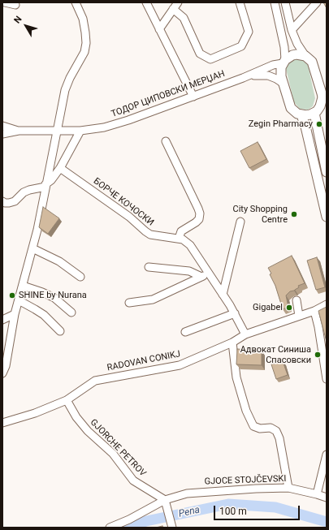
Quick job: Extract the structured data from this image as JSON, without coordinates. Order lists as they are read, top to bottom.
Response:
{
  "streets": {
    "street": [
      "ТОДОР ЦИПОВСКИ МЕРЏАН",
      "БОРЧЕ КОЧОСКИ",
      "RADOVAN CONIKJ",
      "GJORCHE PETROV",
      "GJOCE STOJČEVSKI"
    ]
  },
  "crossings": [
    ["БОРЧЕ КОЧОСКИ", "RADOVAN CONIKJ"],
    ["RADOVAN CONIKJ", "GJORCHE PETROV"],
    ["GJORCHE PETROV", "GJOCE STOJČEVSKI"]
  ],
  "water": ["Pena"],
  "places": [
    "Zegin Pharmacy",
    "City Shopping Centre",
    "SHINE by Nurana",
    "Gigabel",
    "Адвокат Синиша Спасовски"
  ],
  "scale_bar": "100 m",
  "north": "top left"
}
